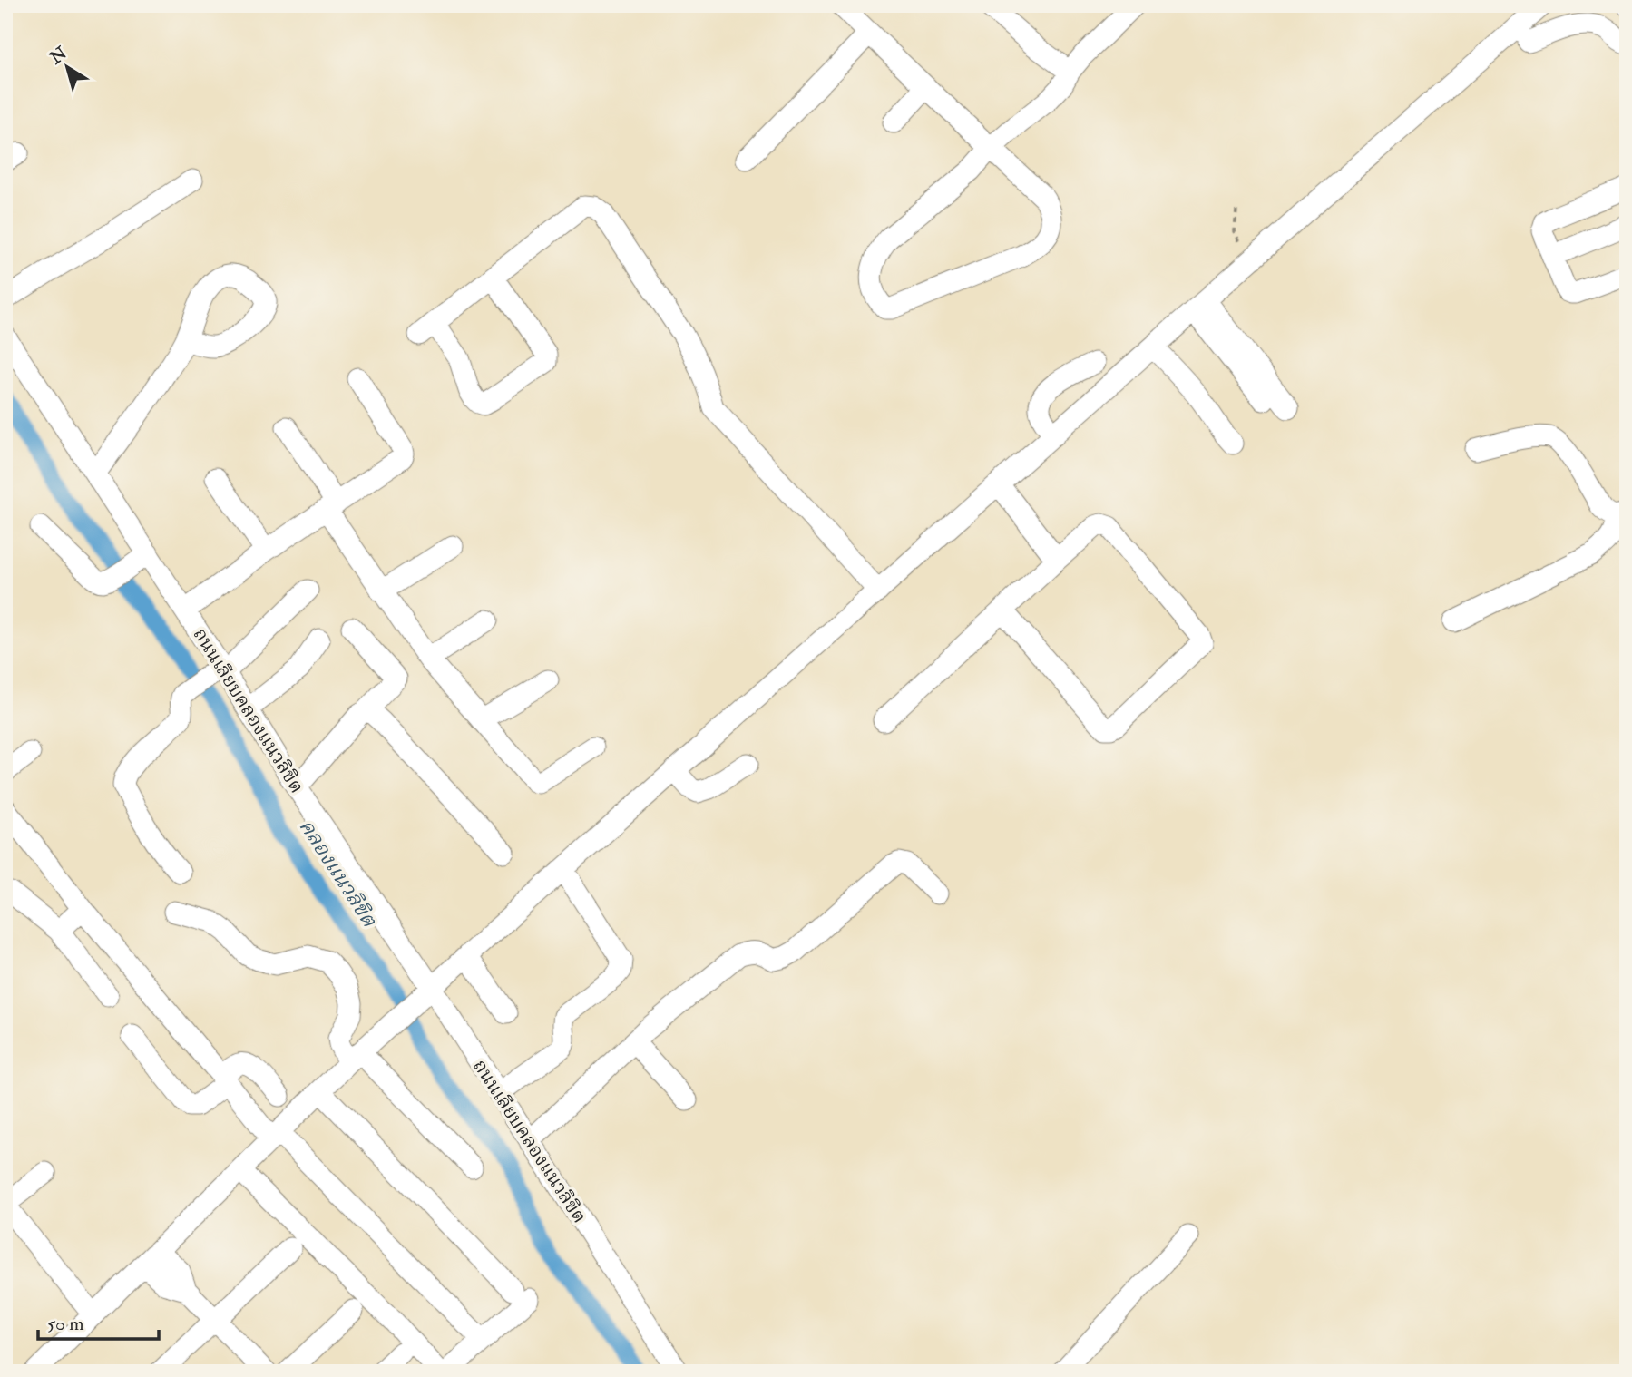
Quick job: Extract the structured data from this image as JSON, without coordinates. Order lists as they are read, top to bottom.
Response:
{
  "streets": {
    "street": ["ถนนเลียบคลองแนวลิขิต"]
  },
  "water": ["คลองแนวลิขิต"],
  "scale_bar": "50 m",
  "north": "top left"
}
